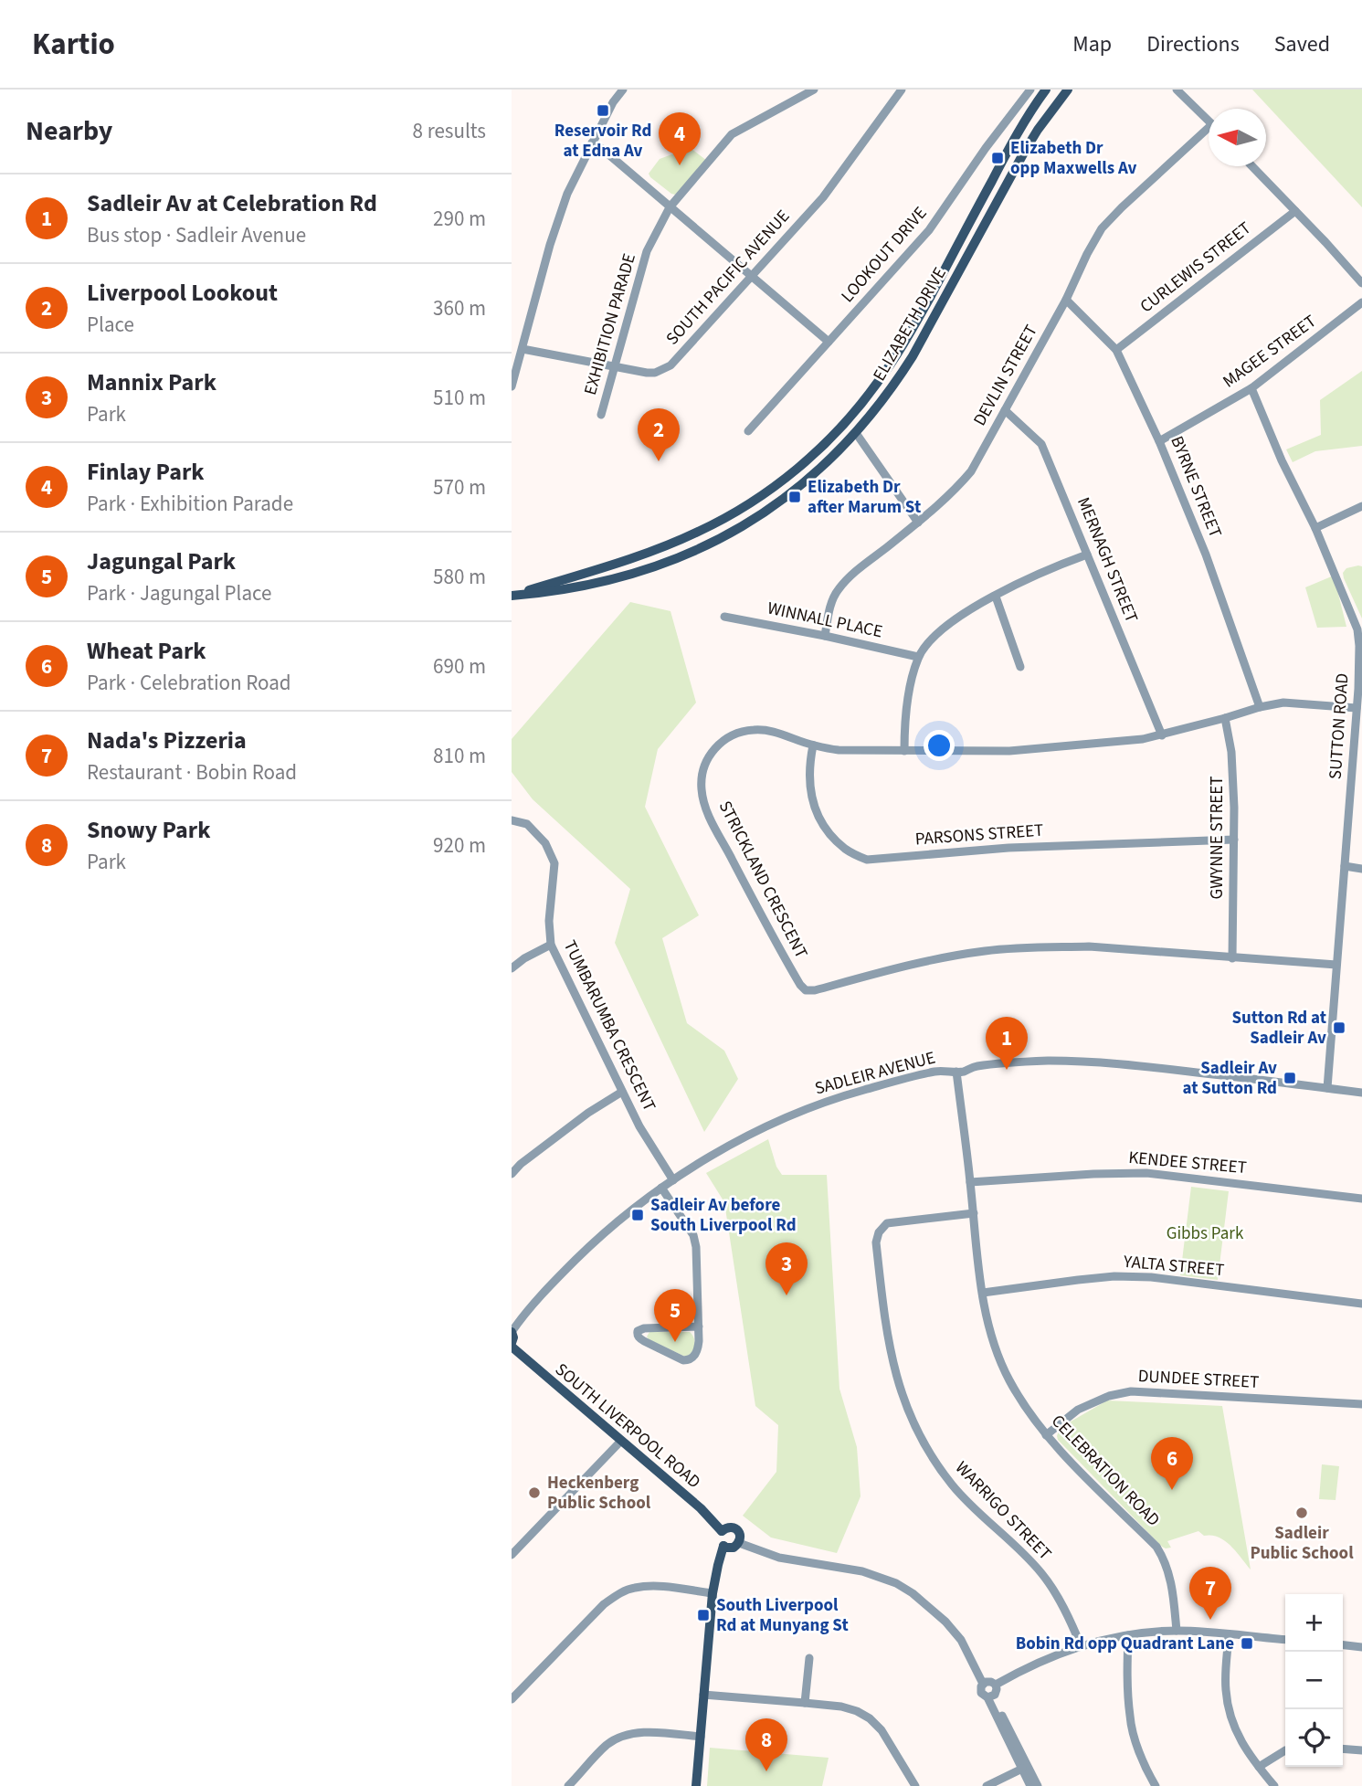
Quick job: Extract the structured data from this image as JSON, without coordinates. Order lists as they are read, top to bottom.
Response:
{
  "streets": {
    "main road": ["ELIZABETH DRIVE", "SOUTH LIVERPOOL ROAD"],
    "street": [
      "LOOKOUT DRIVE",
      "CURLEWIS STREET",
      "SOUTH PACIFIC AVENUE",
      "EXHIBITION PARADE",
      "MAGEE STREET",
      "DEVLIN STREET",
      "BYRNE STREET",
      "MERNAGH STREET",
      "WINNALL PLACE",
      "SUTTON ROAD",
      "PARSONS STREET",
      "GWYNNE STREET",
      "STRICKLAND CRESCENT",
      "TUMBARUMBA CRESCENT",
      "SADLEIR AVENUE",
      "KENDEE STREET",
      "YALTA STREET",
      "DUNDEE STREET",
      "CELEBRATION ROAD",
      "WARRIGO STREET"
    ]
  },
  "crossings": [
    ["CURLEWIS STREET", "BYRNE STREET"],
    ["SOUTH PACIFIC AVENUE", "EXHIBITION PARADE"],
    ["MAGEE STREET", "BYRNE STREET"],
    ["MAGEE STREET", "SUTTON ROAD"],
    ["DEVLIN STREET", "BYRNE STREET"],
    ["DEVLIN STREET", "MERNAGH STREET"],
    ["DEVLIN STREET", "WINNALL PLACE"],
    ["BYRNE STREET", "STRICKLAND CRESCENT"],
    ["MERNAGH STREET", "STRICKLAND CRESCENT"],
    ["SUTTON ROAD", "STRICKLAND CRESCENT"],
    ["SUTTON ROAD", "SADLEIR AVENUE"],
    ["PARSONS STREET", "GWYNNE STREET"],
    ["PARSONS STREET", "STRICKLAND CRESCENT"],
    ["GWYNNE STREET", "STRICKLAND CRESCENT"],
    ["TUMBARUMBA CRESCENT", "SADLEIR AVENUE"],
    ["SADLEIR AVENUE", "CELEBRATION ROAD"],
    ["KENDEE STREET", "CELEBRATION ROAD"],
    ["YALTA STREET", "CELEBRATION ROAD"],
    ["DUNDEE STREET", "CELEBRATION ROAD"],
    ["CELEBRATION ROAD", "WARRIGO STREET"]
  ],
  "parks": ["Gibbs Park"],
  "places": {
    "transit": [
      "Reservoir Rd at Edna Av",
      "Elizabeth Dr opp Maxwells Av",
      "Elizabeth Dr after Marum St",
      "Sutton Rd at Sadleir Av",
      "Sadleir Av at Sutton Rd",
      "Sadleir Av before South Liverpool Rd",
      "South Liverpool Rd at Munyang St",
      "Bobin Rd opp Quadrant Lane"
    ],
    "other": ["Heckenberg Public School", "Sadleir Public School"]
  },
  "north": "left",
  "page": {
    "header": "Kartio",
    "nav": ["Map", "Directions", "Saved"],
    "heading": ["Nearby", "8 results"],
    "pins": [
      "4",
      "2",
      "1",
      "3",
      "5",
      "6",
      "7",
      "8"
    ],
    "list": [
      {
        "mark": "1",
        "name": "Sadleir Av at Celebration Rd",
        "note": "Bus stop · Sadleir Avenue",
        "value": "290 m"
      },
      {
        "mark": "2",
        "name": "Liverpool Lookout",
        "note": "Place",
        "value": "360 m"
      },
      {
        "mark": "3",
        "name": "Mannix Park",
        "note": "Park",
        "value": "510 m"
      },
      {
        "mark": "4",
        "name": "Finlay Park",
        "note": "Park · Exhibition Parade",
        "value": "570 m"
      },
      {
        "mark": "5",
        "name": "Jagungal Park",
        "note": "Park · Jagungal Place",
        "value": "580 m"
      },
      {
        "mark": "6",
        "name": "Wheat Park",
        "note": "Park · Celebration Road",
        "value": "690 m"
      },
      {
        "mark": "7",
        "name": "Nada's Pizzeria",
        "note": "Restaurant · Bobin Road",
        "value": "810 m"
      },
      {
        "mark": "8",
        "name": "Snowy Park",
        "note": "Park",
        "value": "920 m"
      }
    ],
    "map_buttons": ["+", "−"]
  }
}
